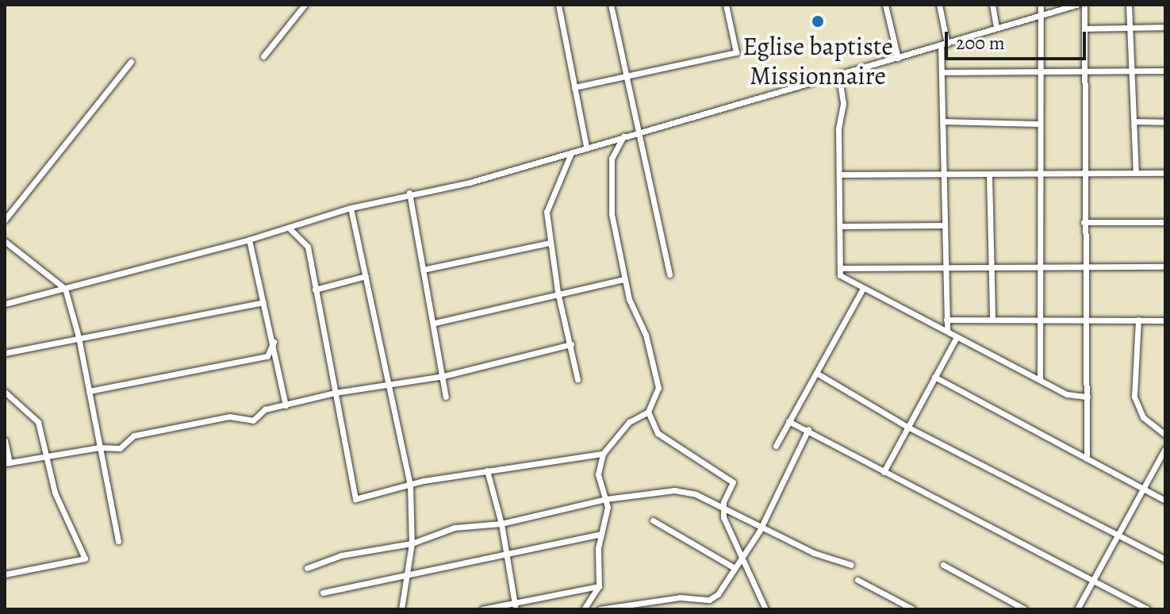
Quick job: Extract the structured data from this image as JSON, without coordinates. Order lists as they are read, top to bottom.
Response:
{
  "places": ["Eglise baptiste Missionnaire"],
  "scale_bar": "200 m"
}
